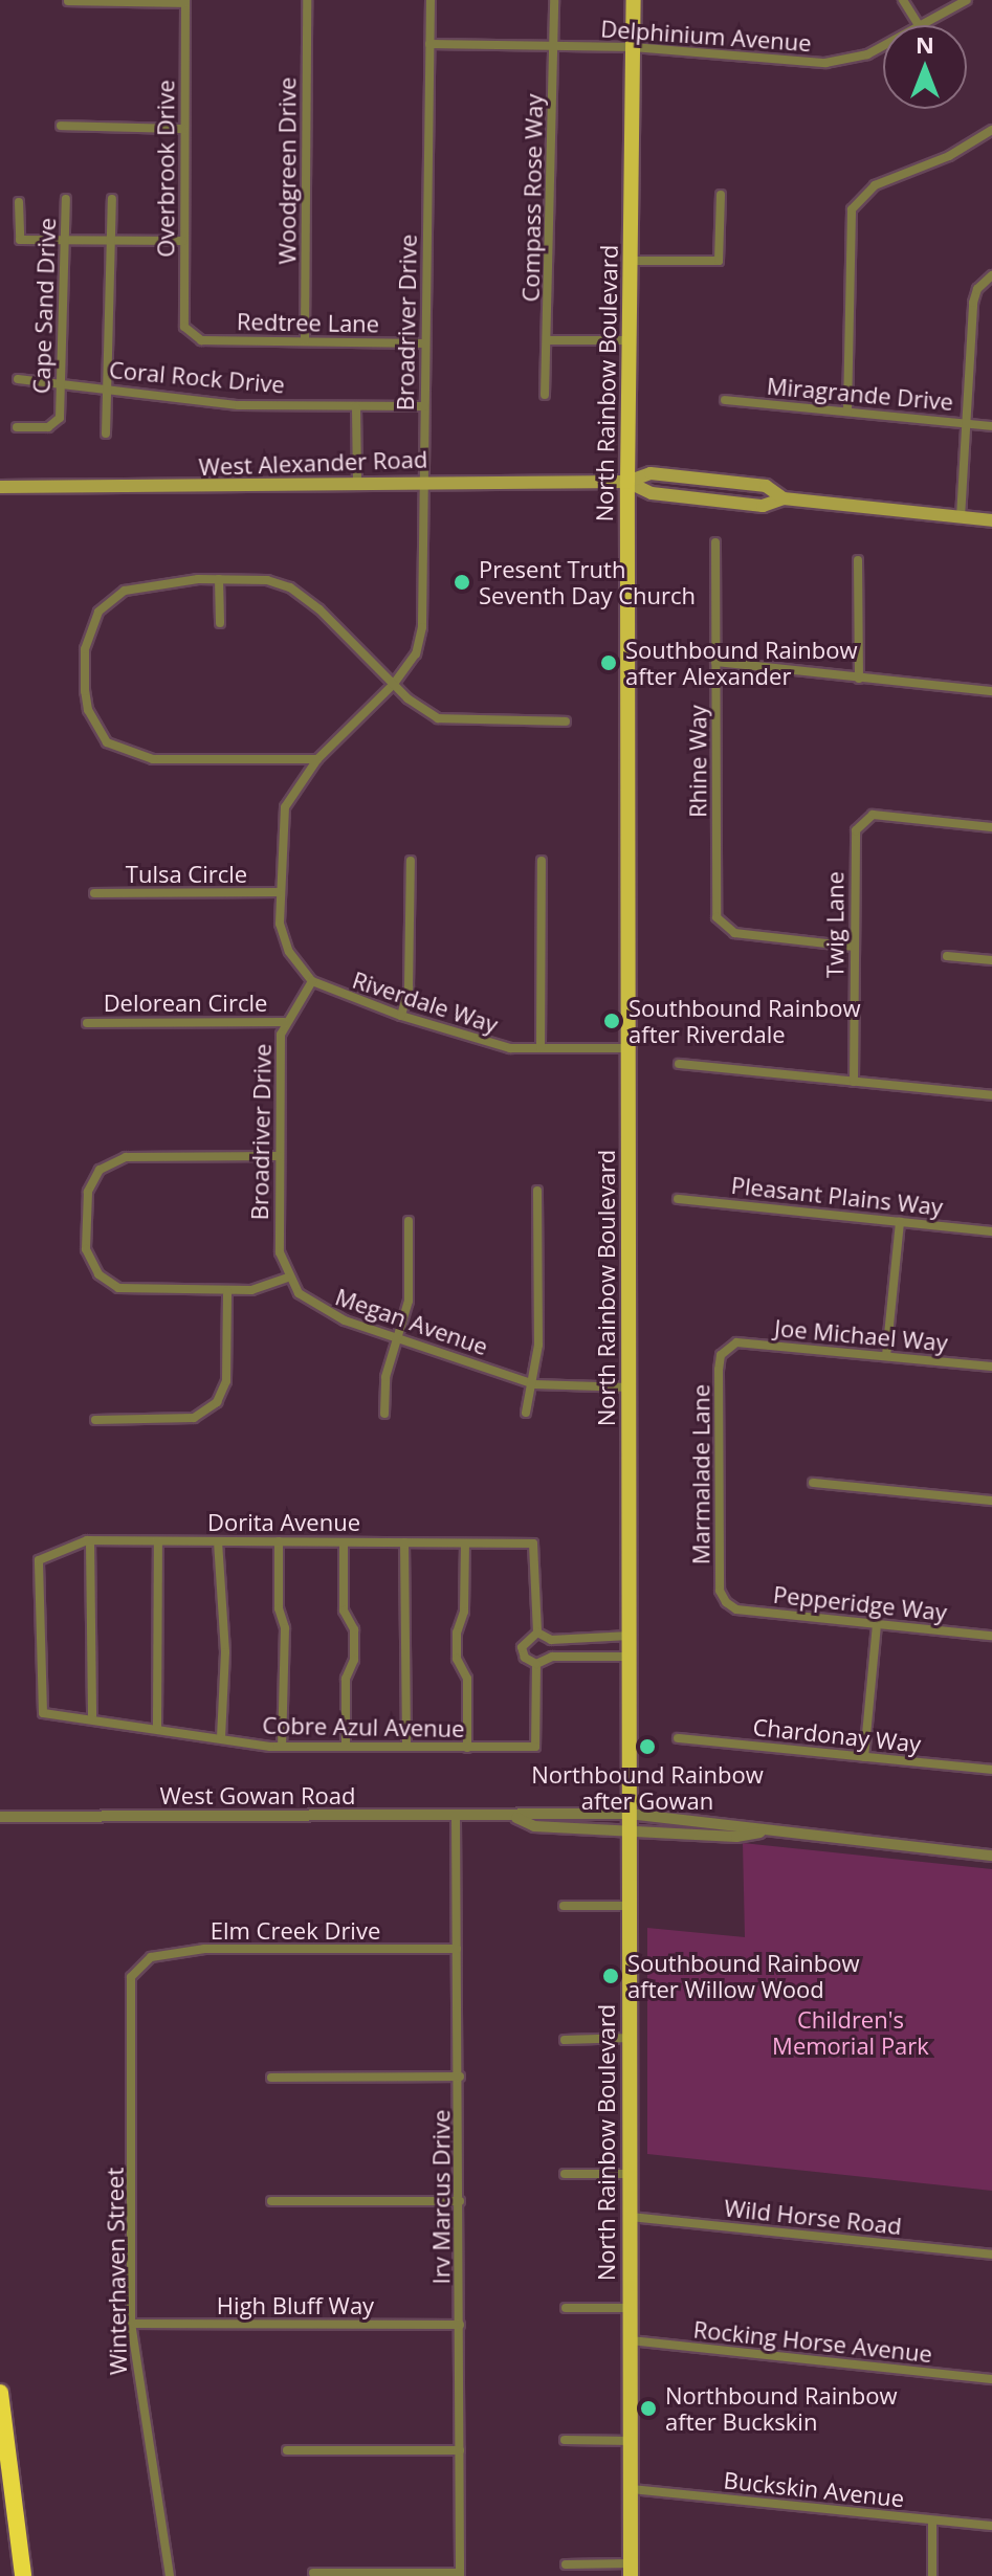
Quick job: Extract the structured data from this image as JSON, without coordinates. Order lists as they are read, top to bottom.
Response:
{
  "streets": {
    "main road": ["North Rainbow Boulevard", "West Alexander Road"],
    "street": [
      "Delphinium Avenue",
      "Overbrook Drive",
      "Woodgreen Drive",
      "Compass Rose Way",
      "Cape Sand Drive",
      "Redtree Lane",
      "Broadriver Drive",
      "Coral Rock Drive",
      "Miragrande Drive",
      "Rhine Way",
      "Tulsa Circle",
      "Twig Lane",
      "Riverdale Way",
      "Delorean Circle",
      "Pleasant Plains Way",
      "Megan Avenue",
      "Joe Michael Way",
      "Marmalade Lane",
      "Dorita Avenue",
      "Pepperidge Way",
      "Cobre Azul Avenue",
      "Chardonay Way",
      "West Gowan Road",
      "Elm Creek Drive",
      "Irv Marcus Drive",
      "Wild Horse Road",
      "Winterhaven Street",
      "High Bluff Way",
      "Rocking Horse Avenue",
      "Buckskin Avenue"
    ]
  },
  "crossings": [
    ["Delphinium Avenue", "Compass Rose Way"],
    ["Delphinium Avenue", "Broadriver Drive"],
    ["Delphinium Avenue", "North Rainbow Boulevard"],
    ["Overbrook Drive", "Redtree Lane"],
    ["Woodgreen Drive", "Redtree Lane"],
    ["Cape Sand Drive", "Coral Rock Drive"],
    ["Redtree Lane", "Broadriver Drive"],
    ["Broadriver Drive", "Coral Rock Drive"],
    ["Broadriver Drive", "West Alexander Road"],
    ["Broadriver Drive", "Tulsa Circle"],
    ["Broadriver Drive", "Riverdale Way"],
    ["Broadriver Drive", "Delorean Circle"],
    ["Broadriver Drive", "Megan Avenue"],
    ["North Rainbow Boulevard", "West Alexander Road"],
    ["North Rainbow Boulevard", "Riverdale Way"],
    ["North Rainbow Boulevard", "Megan Avenue"],
    ["North Rainbow Boulevard", "West Gowan Road"],
    ["North Rainbow Boulevard", "Wild Horse Road"],
    ["North Rainbow Boulevard", "Rocking Horse Avenue"],
    ["North Rainbow Boulevard", "Buckskin Avenue"],
    ["Rhine Way", "Twig Lane"],
    ["Joe Michael Way", "Marmalade Lane"],
    ["Marmalade Lane", "Pepperidge Way"],
    ["Dorita Avenue", "Cobre Azul Avenue"],
    ["West Gowan Road", "Irv Marcus Drive"],
    ["Elm Creek Drive", "Irv Marcus Drive"],
    ["Elm Creek Drive", "Winterhaven Street"],
    ["Irv Marcus Drive", "High Bluff Way"],
    ["Winterhaven Street", "High Bluff Way"]
  ],
  "parks": ["Children's Memorial Park"],
  "places": [
    "Present Truth Seventh Day Church",
    "Southbound Rainbow after Alexander",
    "Southbound Rainbow after Riverdale",
    "Northbound Rainbow after Gowan",
    "Southbound Rainbow after Willow Wood",
    "Northbound Rainbow after Buckskin"
  ],
  "north": "top"
}
